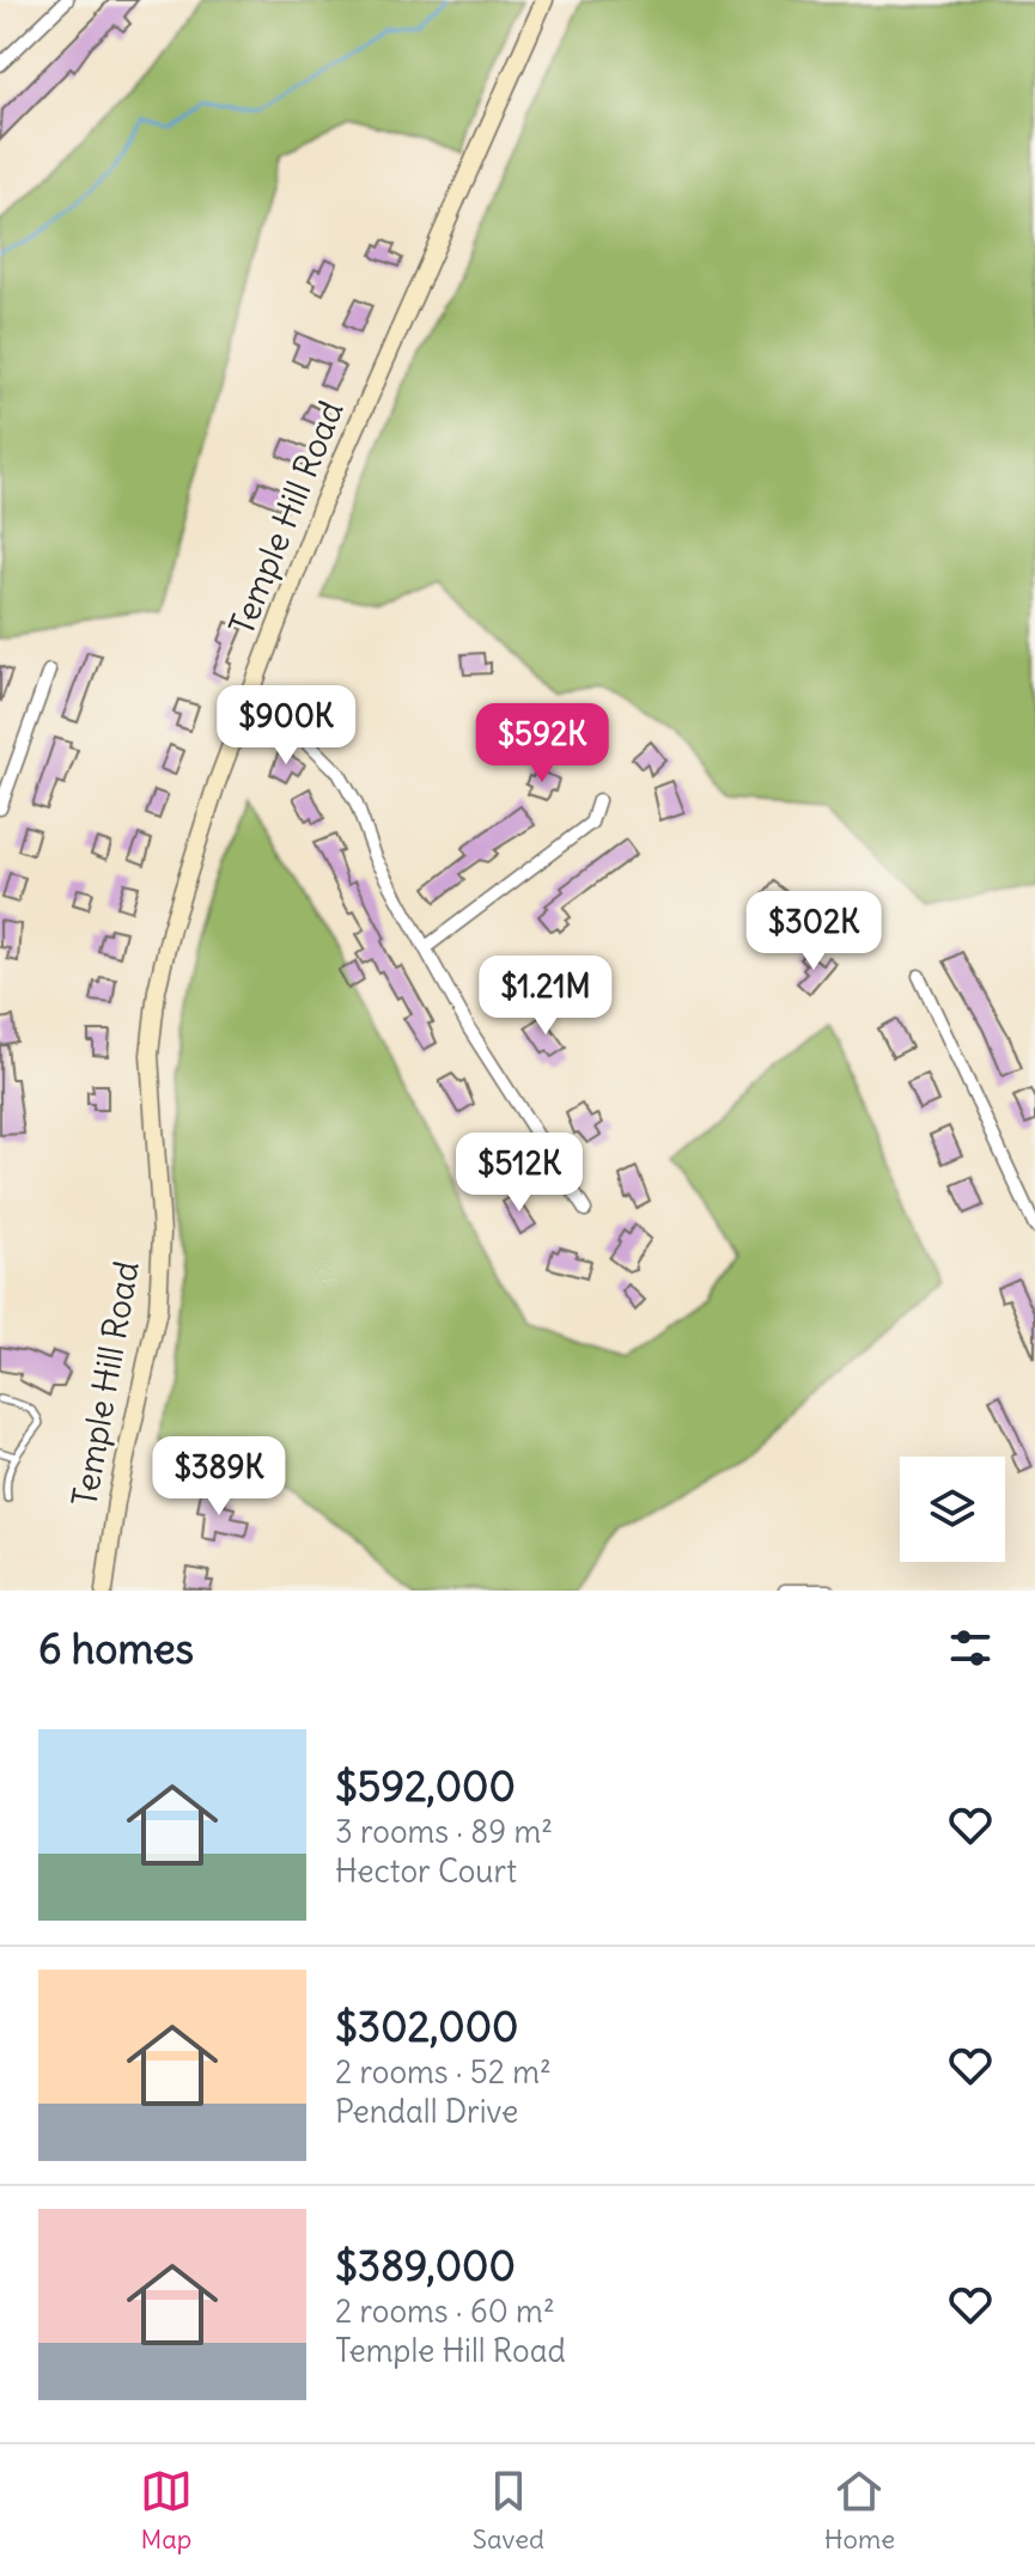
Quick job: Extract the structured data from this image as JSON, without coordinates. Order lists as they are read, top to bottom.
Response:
{
  "streets": {
    "main road": ["Temple Hill Road"]
  },
  "page": {
    "price": [
      "$900K",
      "$592K",
      "$302K",
      "$1.21M",
      "$512K",
      "$389K"
    ],
    "heading": "6 homes",
    "list": [
      {
        "name": "$592,000",
        "note": "3 rooms · 89 m² · Hector Court"
      },
      {
        "name": "$302,000",
        "note": "2 rooms · 52 m² · Pendall Drive"
      },
      {
        "name": "$389,000",
        "note": "2 rooms · 60 m² · Temple Hill Road"
      }
    ],
    "tabs": ["Map", "Saved", "Home"]
  }
}
